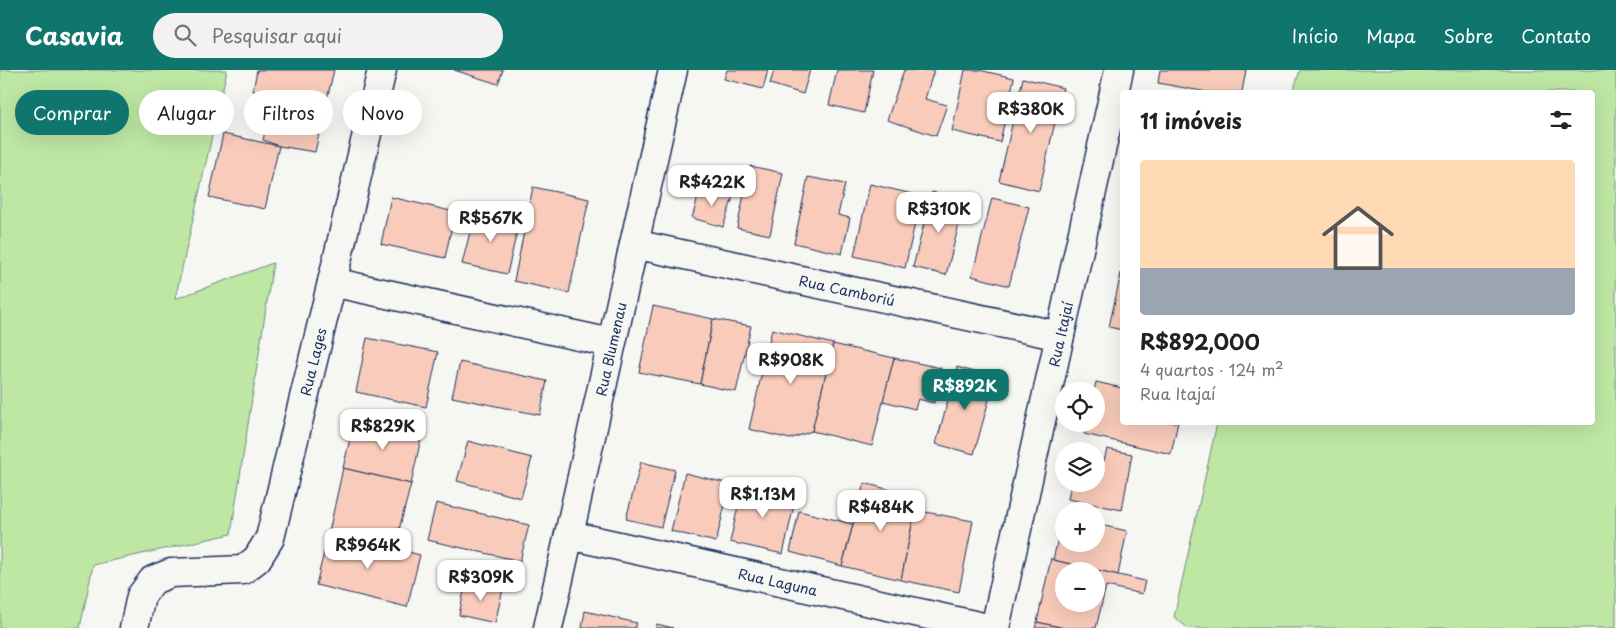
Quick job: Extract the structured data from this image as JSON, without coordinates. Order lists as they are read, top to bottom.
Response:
{
  "streets": {
    "street": [
      "Rua Camboriú",
      "Rua Itajaí",
      "Rua Blumenau",
      "Rua Lages",
      "Rua Laguna"
    ]
  },
  "crossings": [
    ["Rua Camboriú", "Rua Itajaí"],
    ["Rua Camboriú", "Rua Blumenau"],
    ["Rua Blumenau", "Rua Laguna"]
  ],
  "page": {
    "header": "Casavia",
    "search": "Pesquisar aqui",
    "nav": [
      "Início",
      "Mapa",
      "Sobre",
      "Contato"
    ],
    "chip": [
      "Comprar",
      "Alugar",
      "Filtros",
      "Novo"
    ],
    "heading": "11 imóveis",
    "price": [
      "R$380K",
      "R$422K",
      "R$310K",
      "R$567K",
      "R$908K",
      "R$892K",
      "R$829K",
      "R$1.13M",
      "R$484K",
      "R$964K",
      "R$309K"
    ],
    "list": [
      {
        "name": "R$892,000",
        "note": "4 quartos · 124 m² · Rua Itajaí"
      }
    ],
    "map_buttons": ["+", "−"]
  }
}
